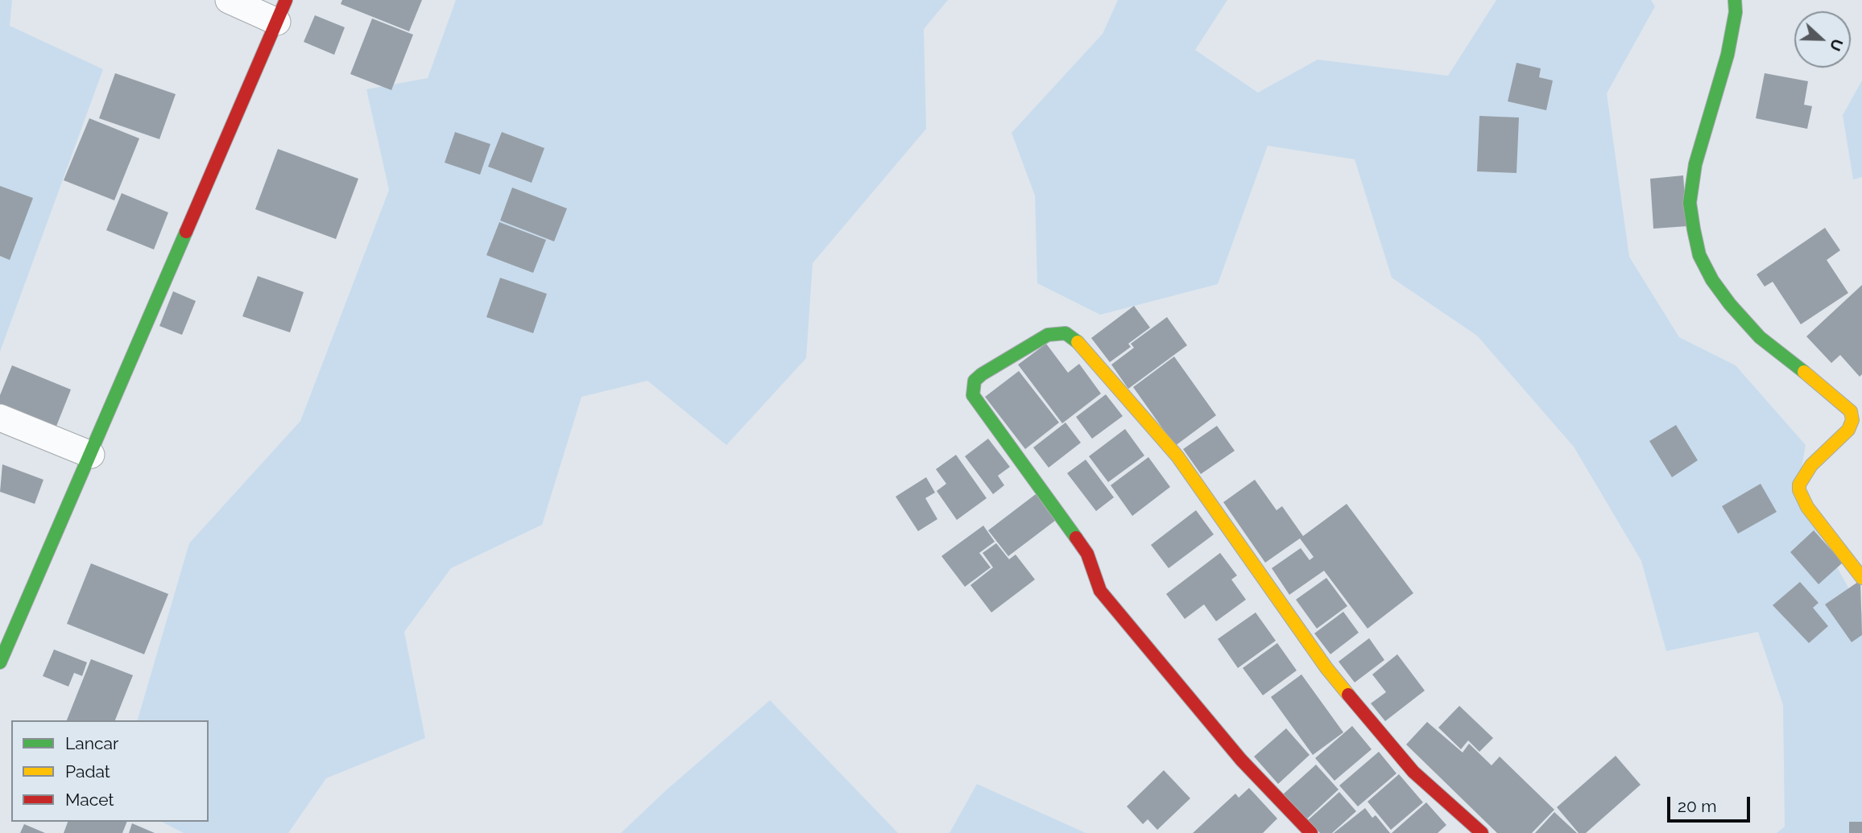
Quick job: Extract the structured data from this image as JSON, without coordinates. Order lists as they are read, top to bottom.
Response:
{
  "legend": ["Lancar", "Padat", "Macet"],
  "scale_bar": "20 m",
  "north": "right"
}
